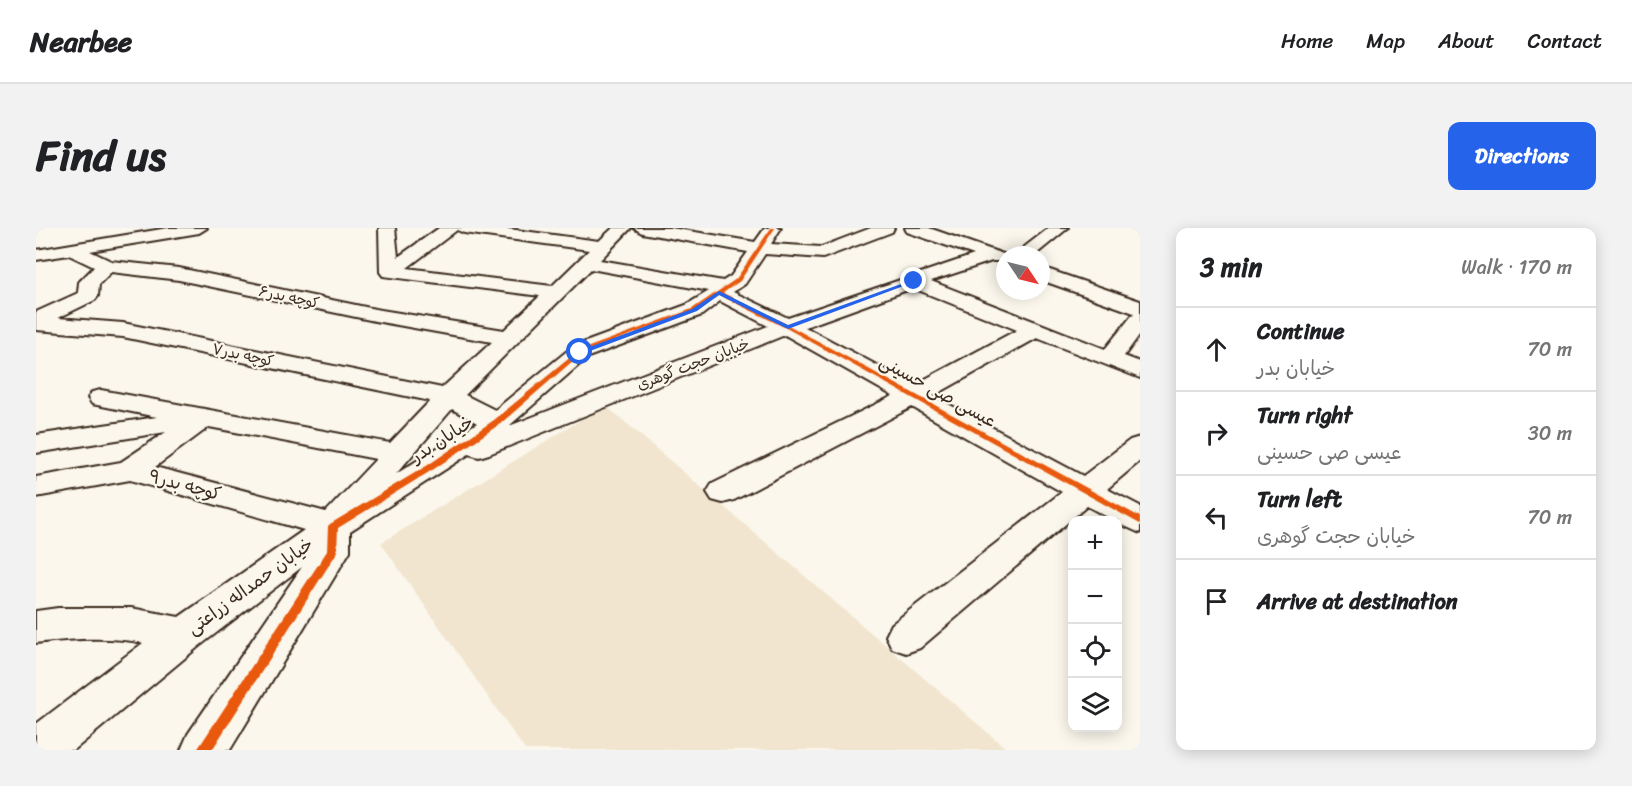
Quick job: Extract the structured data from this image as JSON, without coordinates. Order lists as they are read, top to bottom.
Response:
{
  "streets": {
    "street": [
      "کوچه بدر۶",
      "کوچه بدر۷",
      "خیابان حجت گوهری",
      "عیسی صی حسینی",
      "خیابان بدر",
      "کوچه بدر۹",
      "خیابان حمداله زراعتی"
    ]
  },
  "crossings": [
    ["کوچه بدر۷", "خیابان بدر"],
    ["خیابان حجت گوهری", "عیسی صی حسینی"],
    ["خیابان حجت گوهری", "خیابان بدر"],
    ["عیسی صی حسینی", "خیابان بدر"],
    ["خیابان بدر", "کوچه بدر۹"],
    ["خیابان بدر", "خیابان حمداله زراعتی"],
    ["کوچه بدر۹", "خیابان حمداله زراعتی"]
  ],
  "north": "bottom right",
  "page": {
    "header": "Nearbee",
    "nav": [
      "Home",
      "Map",
      "About",
      "Contact"
    ],
    "title": "Find us",
    "buttons": "Directions",
    "heading": ["3 min", "Walk · 170 m"],
    "list": [
      ["Continue", "خیابان بدر", "70 m"],
      ["Turn right", "عیسی صی حسینی", "30 m"],
      ["Turn left", "خیابان حجت گوهری", "70 m"],
      "Arrive at destination"
    ],
    "map_buttons": ["+", "−"]
  }
}
